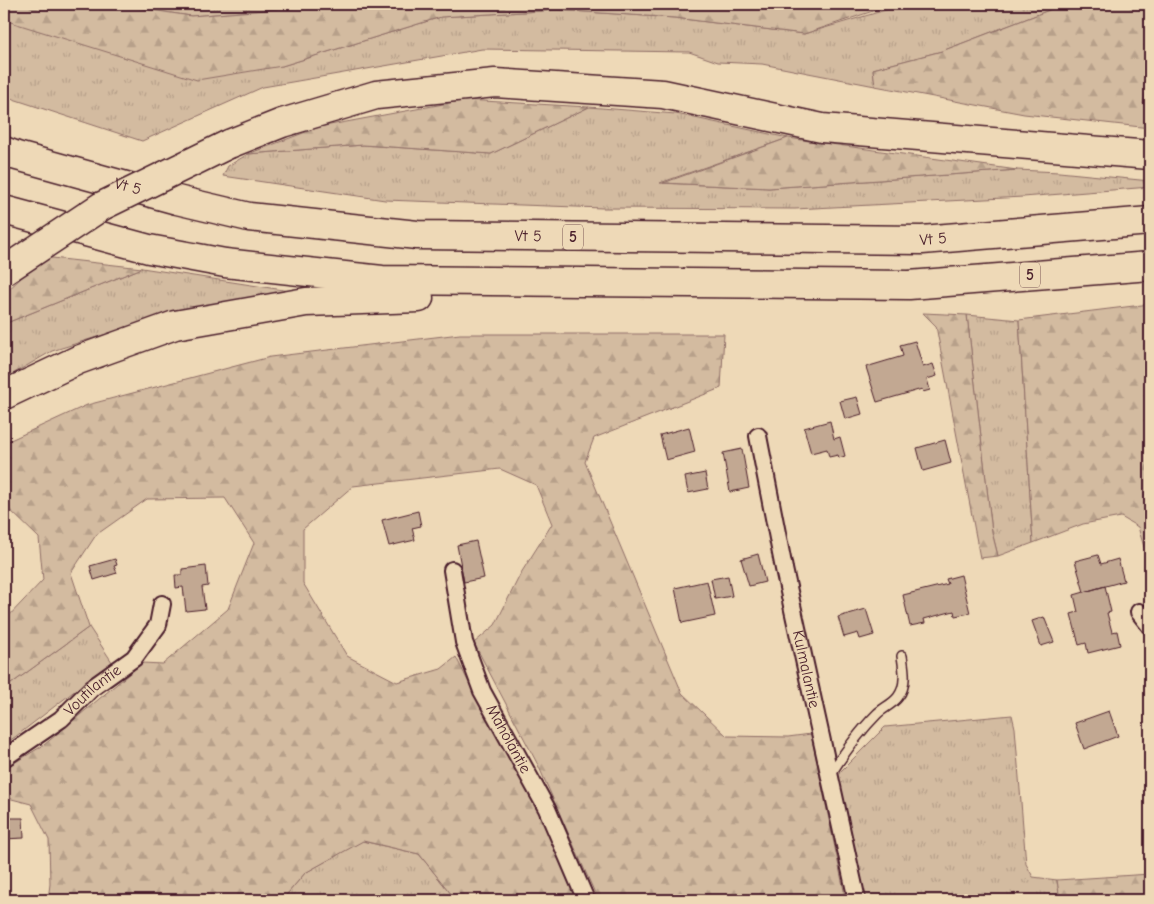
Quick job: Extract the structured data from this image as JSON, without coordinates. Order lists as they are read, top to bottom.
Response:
{
  "streets": {
    "highway": ["Vt 5", "5"],
    "street": ["Kulmalantie", "Voutilantie", "Mähöläntie"]
  }
}
